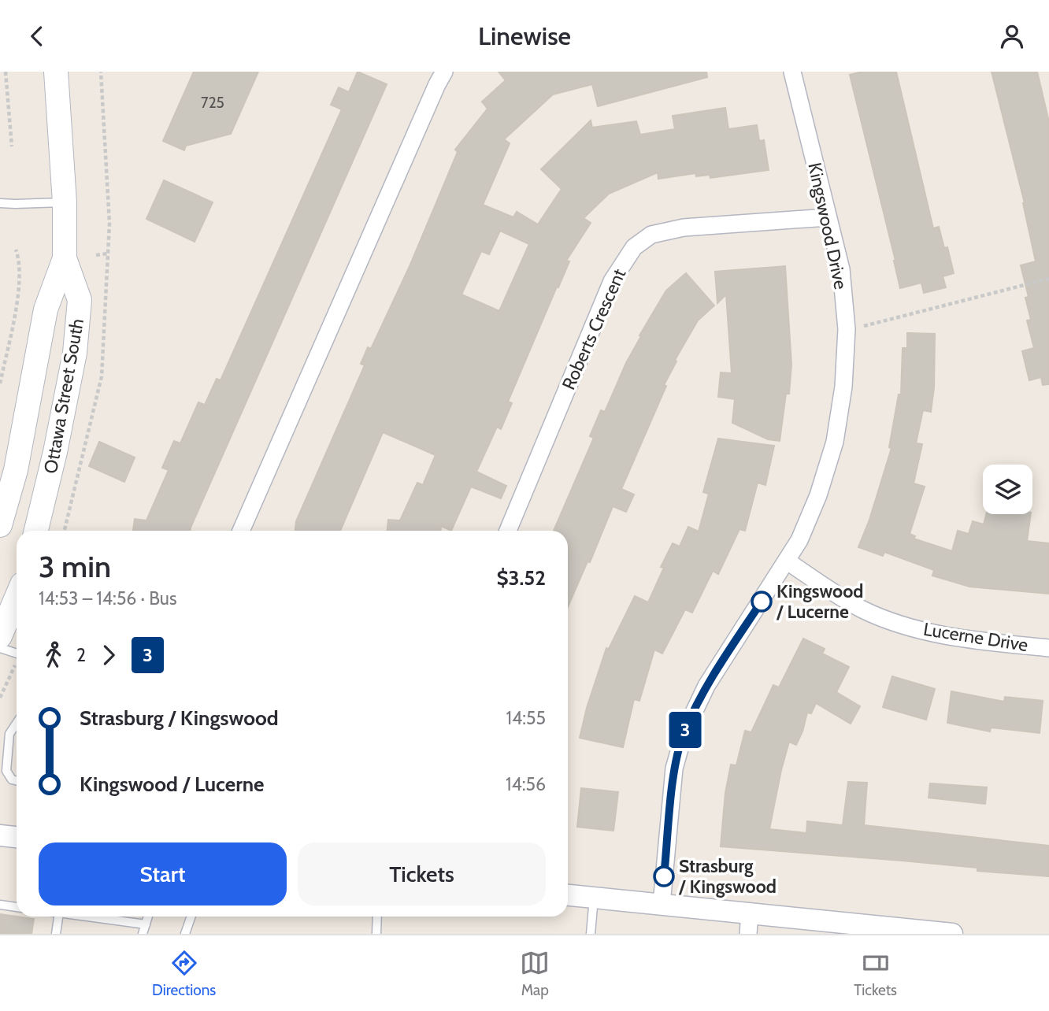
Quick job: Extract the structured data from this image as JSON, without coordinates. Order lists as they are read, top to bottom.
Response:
{
  "streets": {
    "main road": ["Ottawa Street South"],
    "street": ["Kingswood Drive", "Roberts Crescent", "Lucerne Drive"]
  },
  "crossings": [
    ["Kingswood Drive", "Roberts Crescent"],
    ["Kingswood Drive", "Lucerne Drive"]
  ],
  "places": ["Kingswood / Lucerne", "Strasburg / Kingswood"],
  "lines": ["bus line 3"],
  "house_numbers": ["725"],
  "page": {
    "header": "Linewise",
    "on_map": "3",
    "heading": ["3 min", "14:53 – 14:56 · Bus", "$3.52"],
    "legs": ["2", "3"],
    "list": [
      {
        "name": "Strasburg / Kingswood",
        "value": "14:55"
      },
      {
        "name": "Kingswood / Lucerne",
        "value": "14:56"
      }
    ],
    "buttons": ["Start", "Tickets"],
    "tabs": ["Directions", "Map", "Tickets"]
  }
}
